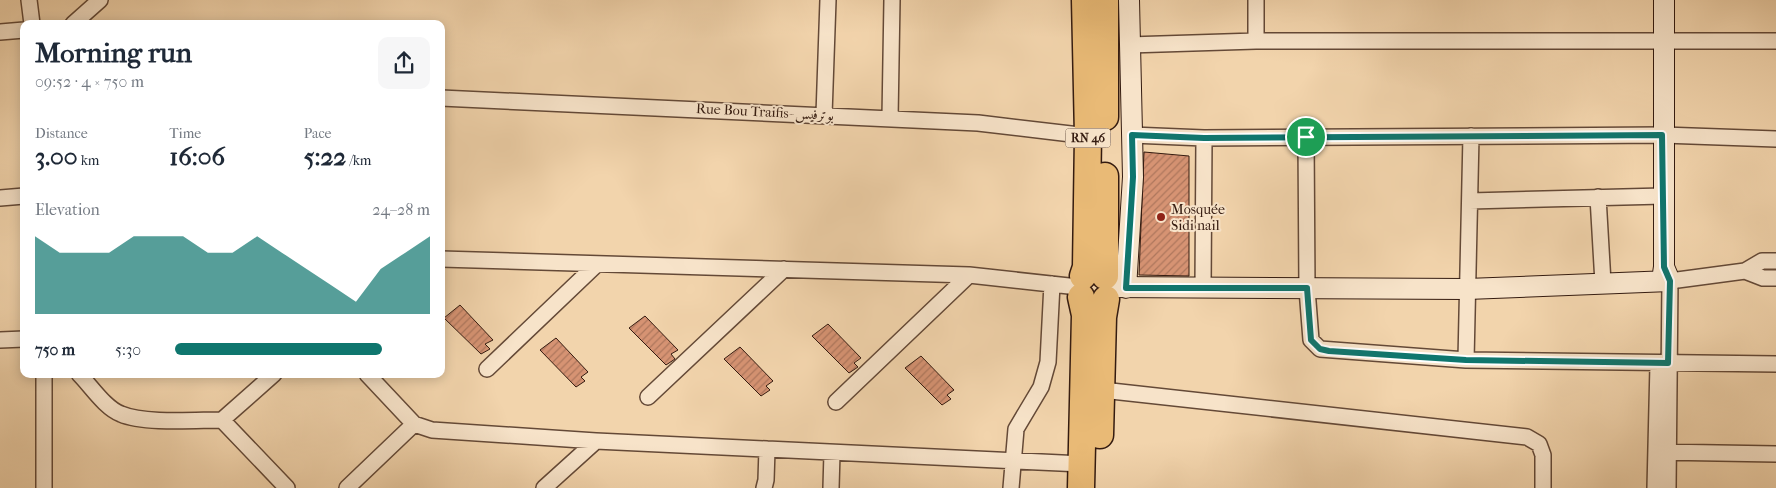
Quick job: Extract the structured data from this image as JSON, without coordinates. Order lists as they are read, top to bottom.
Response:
{
  "streets": {
    "highway": ["RN 46"],
    "street": ["Rue Bou Traifis- بوترفيس"]
  },
  "crossings": [
    ["Rue Bou Traifis- بوترفيس", "RN 46"]
  ],
  "places": ["Mosquée Sidi nail"],
  "page": {
    "heading": ["Morning run", "09:52 · 4 × 750 m"],
    "stats": [
      ["Distance", "3.00 km"],
      ["Time", "16:06"],
      ["Pace", "5:22 /km"]
    ],
    "chart": ["Elevation", "24–28 m"],
    "list": [
      {
        "name": "750 m",
        "note": "5:30"
      }
    ]
  }
}
